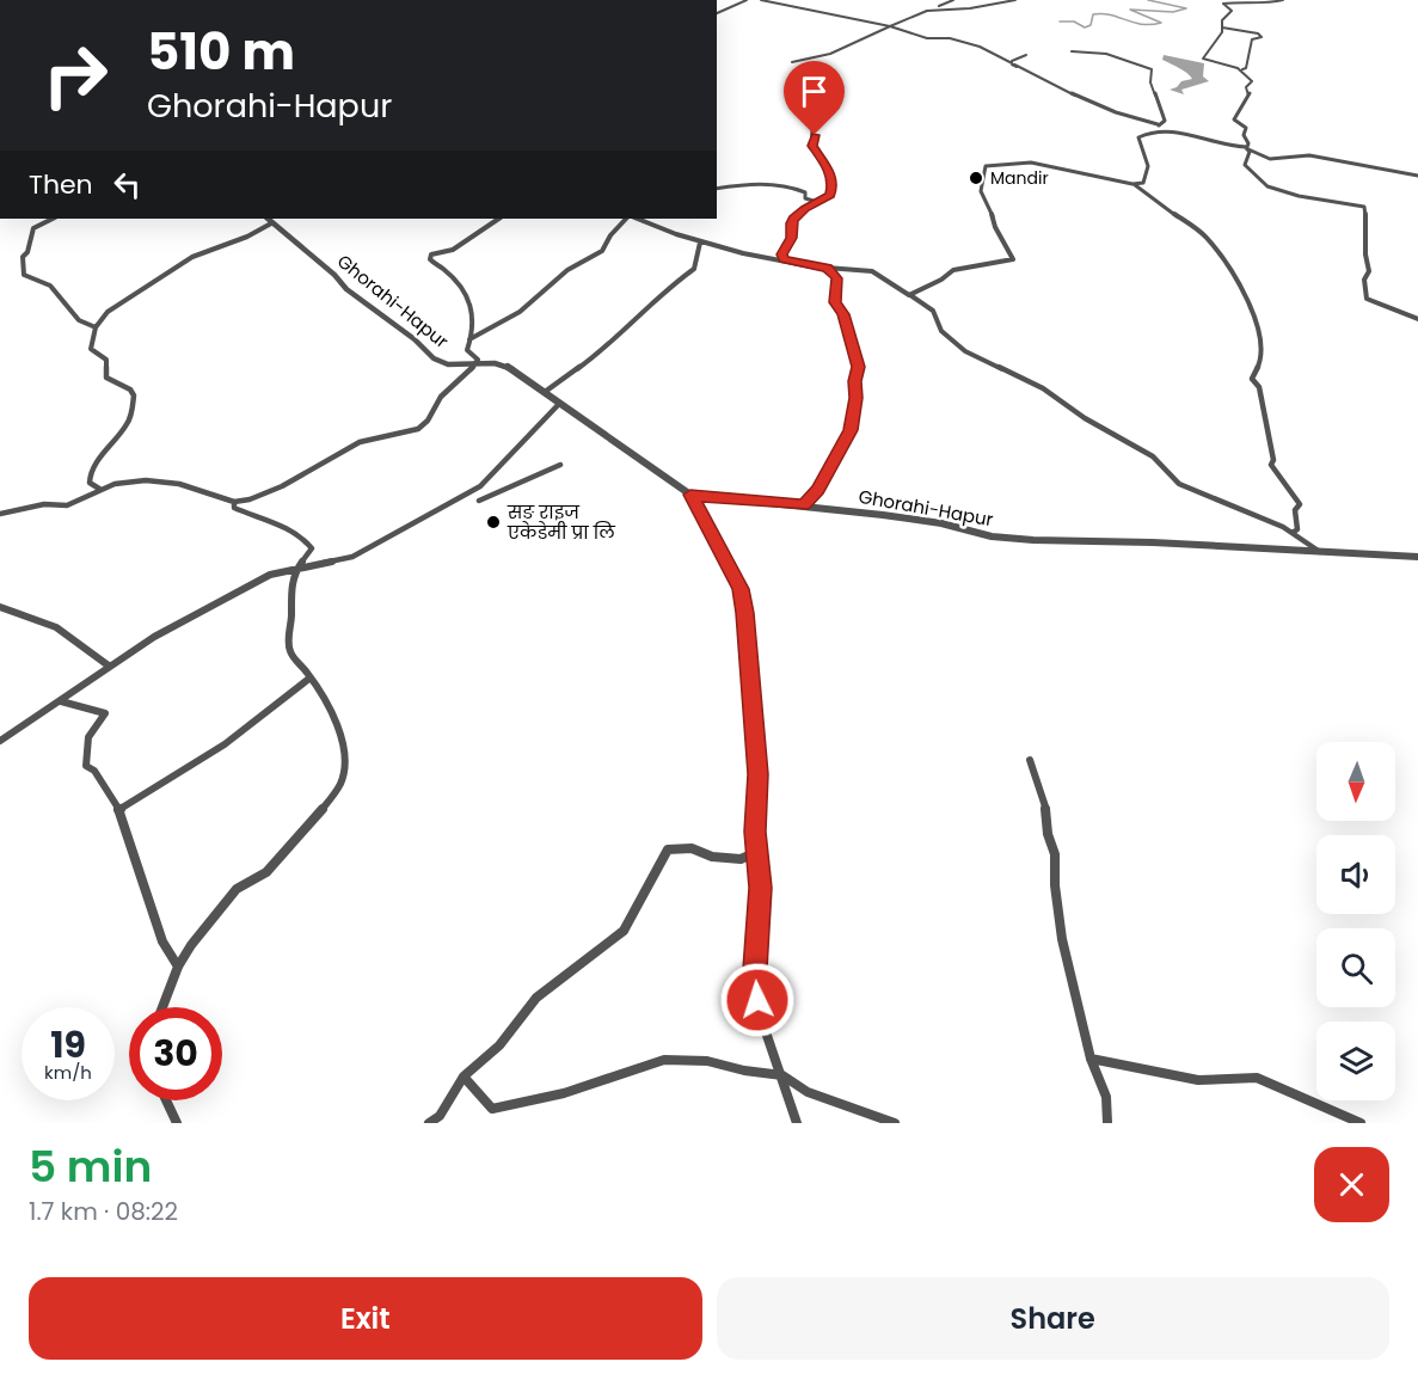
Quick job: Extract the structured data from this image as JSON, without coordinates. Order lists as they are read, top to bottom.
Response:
{
  "streets": {
    "street": ["Ghorahi-Hapur"]
  },
  "places": ["Mandir", "सङ राइज एकेडेमी प्रा लि"],
  "north": "bottom",
  "page": {
    "turn": ["510 m", "Ghorahi-Hapur"],
    "then": "Then",
    "speed": "19 km/h",
    "limit": "30",
    "heading": ["5 min", "1.7 km · 08:22"],
    "buttons": ["Exit", "Share"]
  }
}
